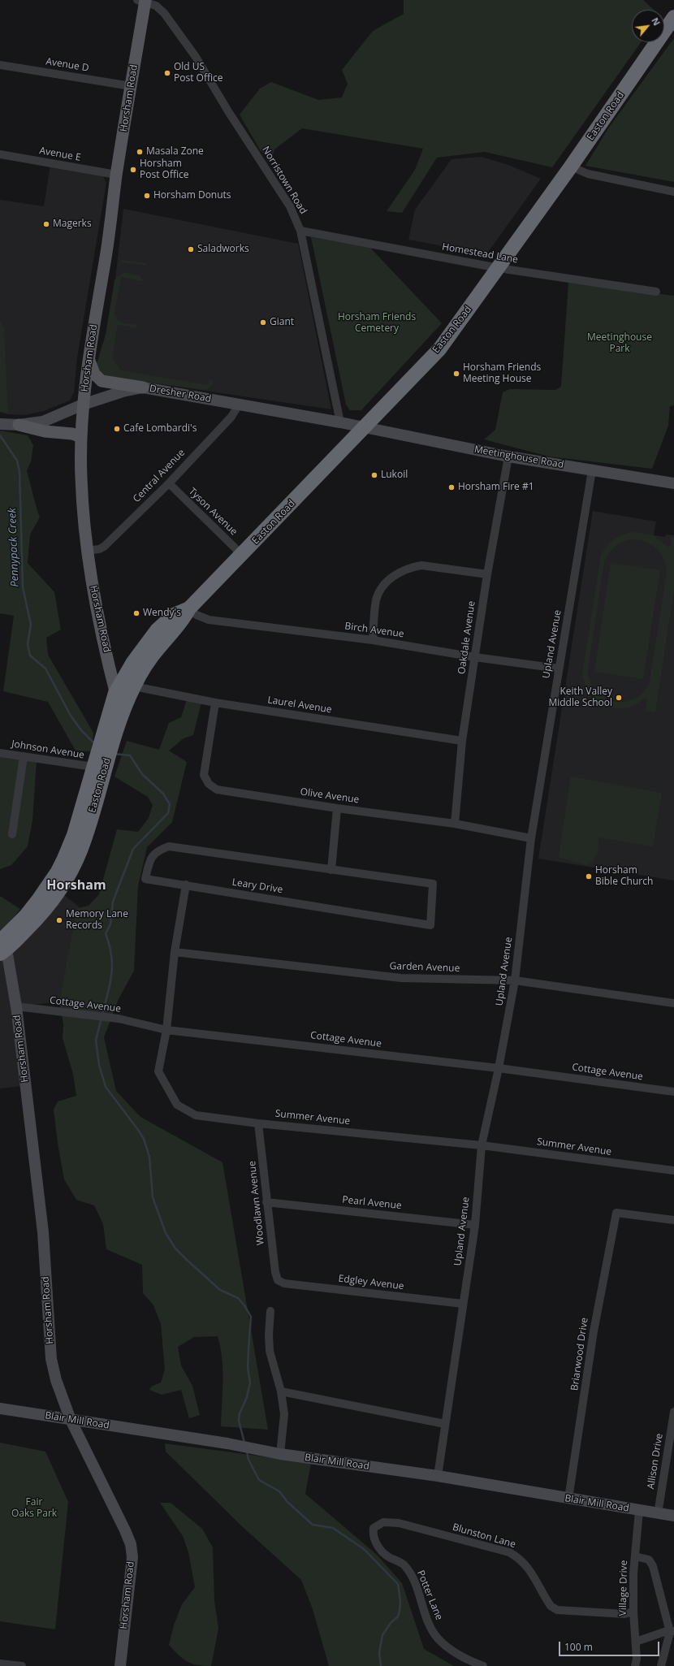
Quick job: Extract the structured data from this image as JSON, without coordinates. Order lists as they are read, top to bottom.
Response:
{
  "streets": {
    "highway": ["Easton Road"],
    "main road": ["Horsham Road"],
    "street": [
      "Avenue D",
      "Avenue E",
      "Norristown Road",
      "Homestead Lane",
      "Dresher Road",
      "Meetinghouse Road",
      "Central Avenue",
      "Tyson Avenue",
      "Birch Avenue",
      "Oakdale Avenue",
      "Upland Avenue",
      "Laurel Avenue",
      "Johnson Avenue",
      "Olive Avenue",
      "Leary Drive",
      "Garden Avenue",
      "Cottage Avenue",
      "Summer Avenue",
      "Woodlawn Avenue",
      "Pearl Avenue",
      "Edgley Avenue",
      "Briarwood Drive",
      "Blair Mill Road",
      "Allison Drive",
      "Blunston Lane",
      "Village Drive",
      "Potter Lane"
    ]
  },
  "crossings": [
    ["Avenue D", "Horsham Road"],
    ["Horsham Road", "Easton Road"],
    ["Horsham Road", "Avenue E"],
    ["Horsham Road", "Norristown Road"],
    ["Horsham Road", "Dresher Road"],
    ["Horsham Road", "Central Avenue"],
    ["Horsham Road", "Cottage Avenue"],
    ["Horsham Road", "Blair Mill Road"],
    ["Easton Road", "Homestead Lane"],
    ["Easton Road", "Dresher Road"],
    ["Easton Road", "Meetinghouse Road"],
    ["Easton Road", "Tyson Avenue"],
    ["Easton Road", "Birch Avenue"],
    ["Easton Road", "Laurel Avenue"],
    ["Easton Road", "Johnson Avenue"],
    ["Norristown Road", "Homestead Lane"],
    ["Norristown Road", "Dresher Road"],
    ["Dresher Road", "Meetinghouse Road"],
    ["Dresher Road", "Central Avenue"],
    ["Meetinghouse Road", "Oakdale Avenue"],
    ["Meetinghouse Road", "Upland Avenue"],
    ["Central Avenue", "Tyson Avenue"],
    ["Birch Avenue", "Oakdale Avenue"],
    ["Birch Avenue", "Upland Avenue"],
    ["Oakdale Avenue", "Laurel Avenue"],
    ["Oakdale Avenue", "Olive Avenue"],
    ["Upland Avenue", "Olive Avenue"],
    ["Upland Avenue", "Garden Avenue"],
    ["Upland Avenue", "Cottage Avenue"],
    ["Upland Avenue", "Summer Avenue"],
    ["Upland Avenue", "Pearl Avenue"],
    ["Upland Avenue", "Edgley Avenue"],
    ["Upland Avenue", "Blair Mill Road"],
    ["Laurel Avenue", "Olive Avenue"],
    ["Leary Drive", "Summer Avenue"],
    ["Garden Avenue", "Summer Avenue"],
    ["Cottage Avenue", "Summer Avenue"],
    ["Summer Avenue", "Woodlawn Avenue"],
    ["Woodlawn Avenue", "Pearl Avenue"],
    ["Woodlawn Avenue", "Edgley Avenue"],
    ["Briarwood Drive", "Blair Mill Road"],
    ["Blair Mill Road", "Allison Drive"],
    ["Blair Mill Road", "Village Drive"],
    ["Blunston Lane", "Village Drive"],
    ["Blunston Lane", "Potter Lane"]
  ],
  "districts": ["Horsham"],
  "water": ["Pennypack Creek"],
  "parks": ["Horsham Friends Cemetery", "Meetinghouse Park", "Fair Oaks Park"],
  "places": [
    "Old US Post Office",
    "Masala Zone",
    "Horsham Post Office",
    "Horsham Donuts",
    "Magerks",
    "Saladworks",
    "Giant",
    "Horsham Friends Meeting House",
    "Cafe Lombardi's",
    "Lukoil",
    "Horsham Fire #1",
    "Wendy's",
    "Keith Valley Middle School",
    "Horsham Bible Church",
    "Memory Lane Records"
  ],
  "scale_bar": "100 m",
  "north": "top right"
}
